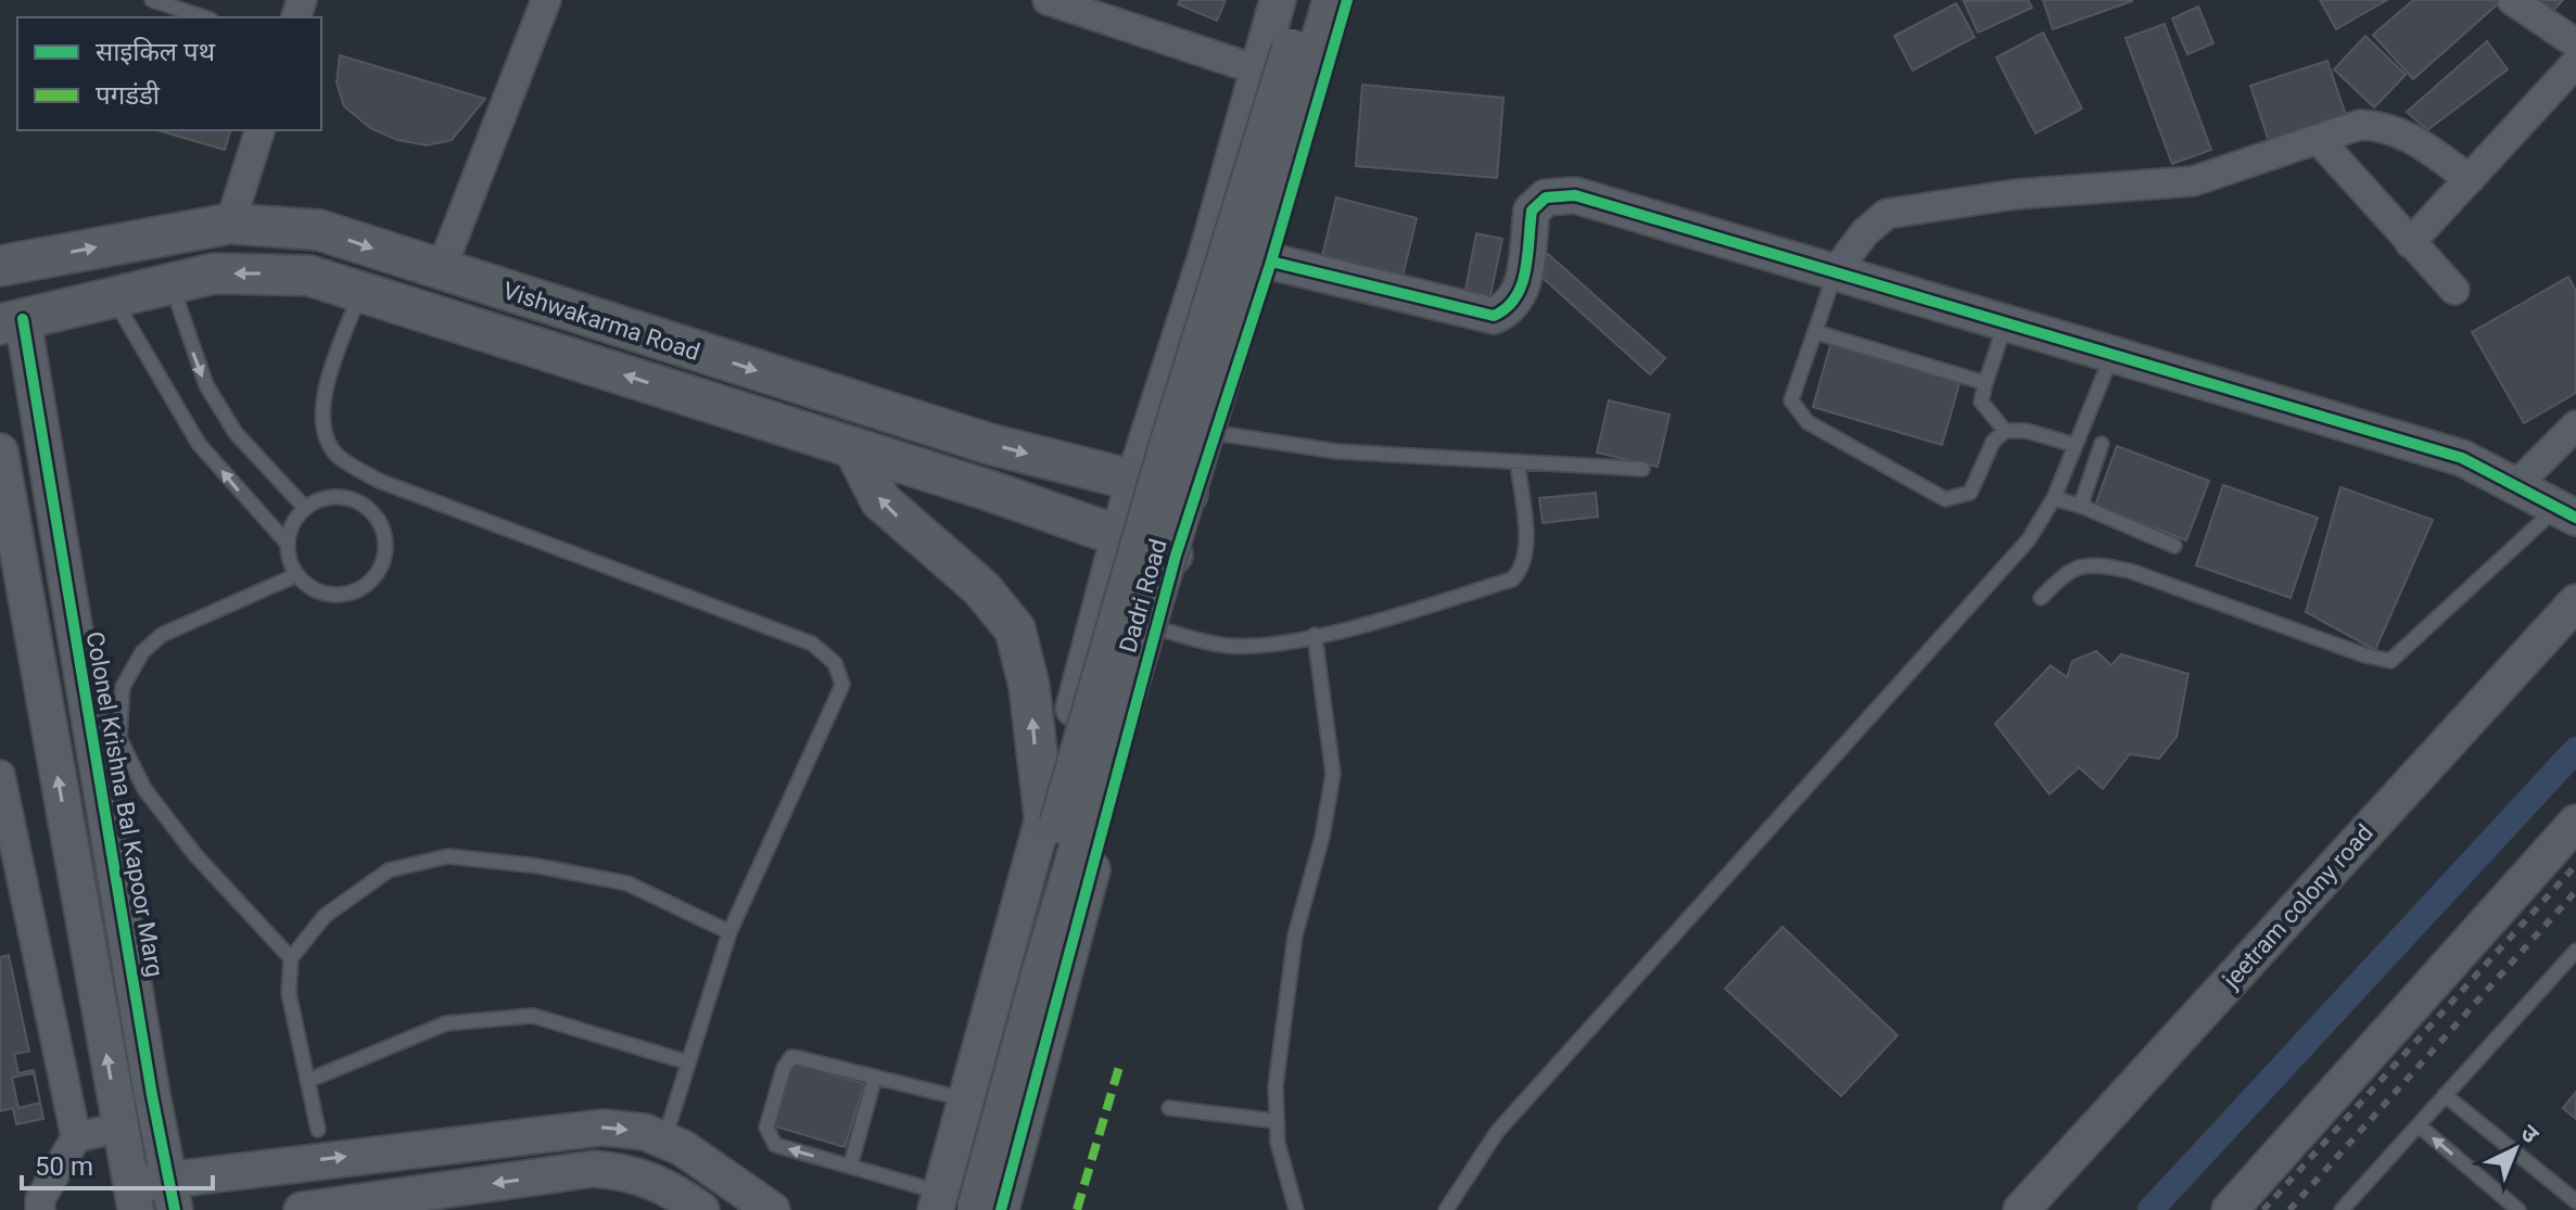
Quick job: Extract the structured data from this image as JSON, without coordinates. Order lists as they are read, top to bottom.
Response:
{
  "streets": {
    "main road": ["Vishwakarma Road"],
    "street": ["Dadri Road", "Colonel Krishna Bal Kapoor Marg", "jeetram colony road"]
  },
  "crossings": [
    ["Vishwakarma Road", "Dadri Road"],
    ["Vishwakarma Road", "Colonel Krishna Bal Kapoor Marg"]
  ],
  "legend": ["साइकिल पथ", "पगडंडी"],
  "scale_bar": "50 m",
  "north": "top right"
}
